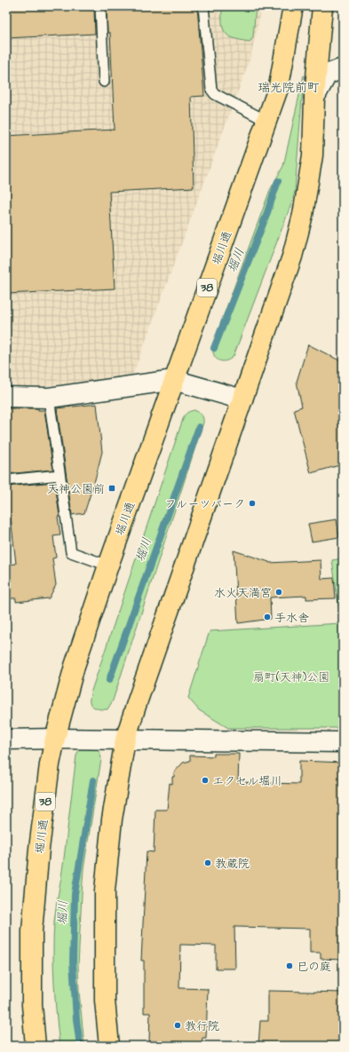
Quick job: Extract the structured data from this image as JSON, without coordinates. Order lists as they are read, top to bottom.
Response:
{
  "streets": {
    "main road": ["堀川通", "38"]
  },
  "districts": ["瑞光院前町"],
  "water": ["堀川"],
  "parks": ["扇町(天神)公園"],
  "places": {
    "transit": ["天神公園前"],
    "other": [
      "フルーツパーク",
      "水火天満宮",
      "手水舎",
      "エクセル堀川",
      "教蔵院",
      "巳の庭",
      "教行院"
    ]
  }
}
